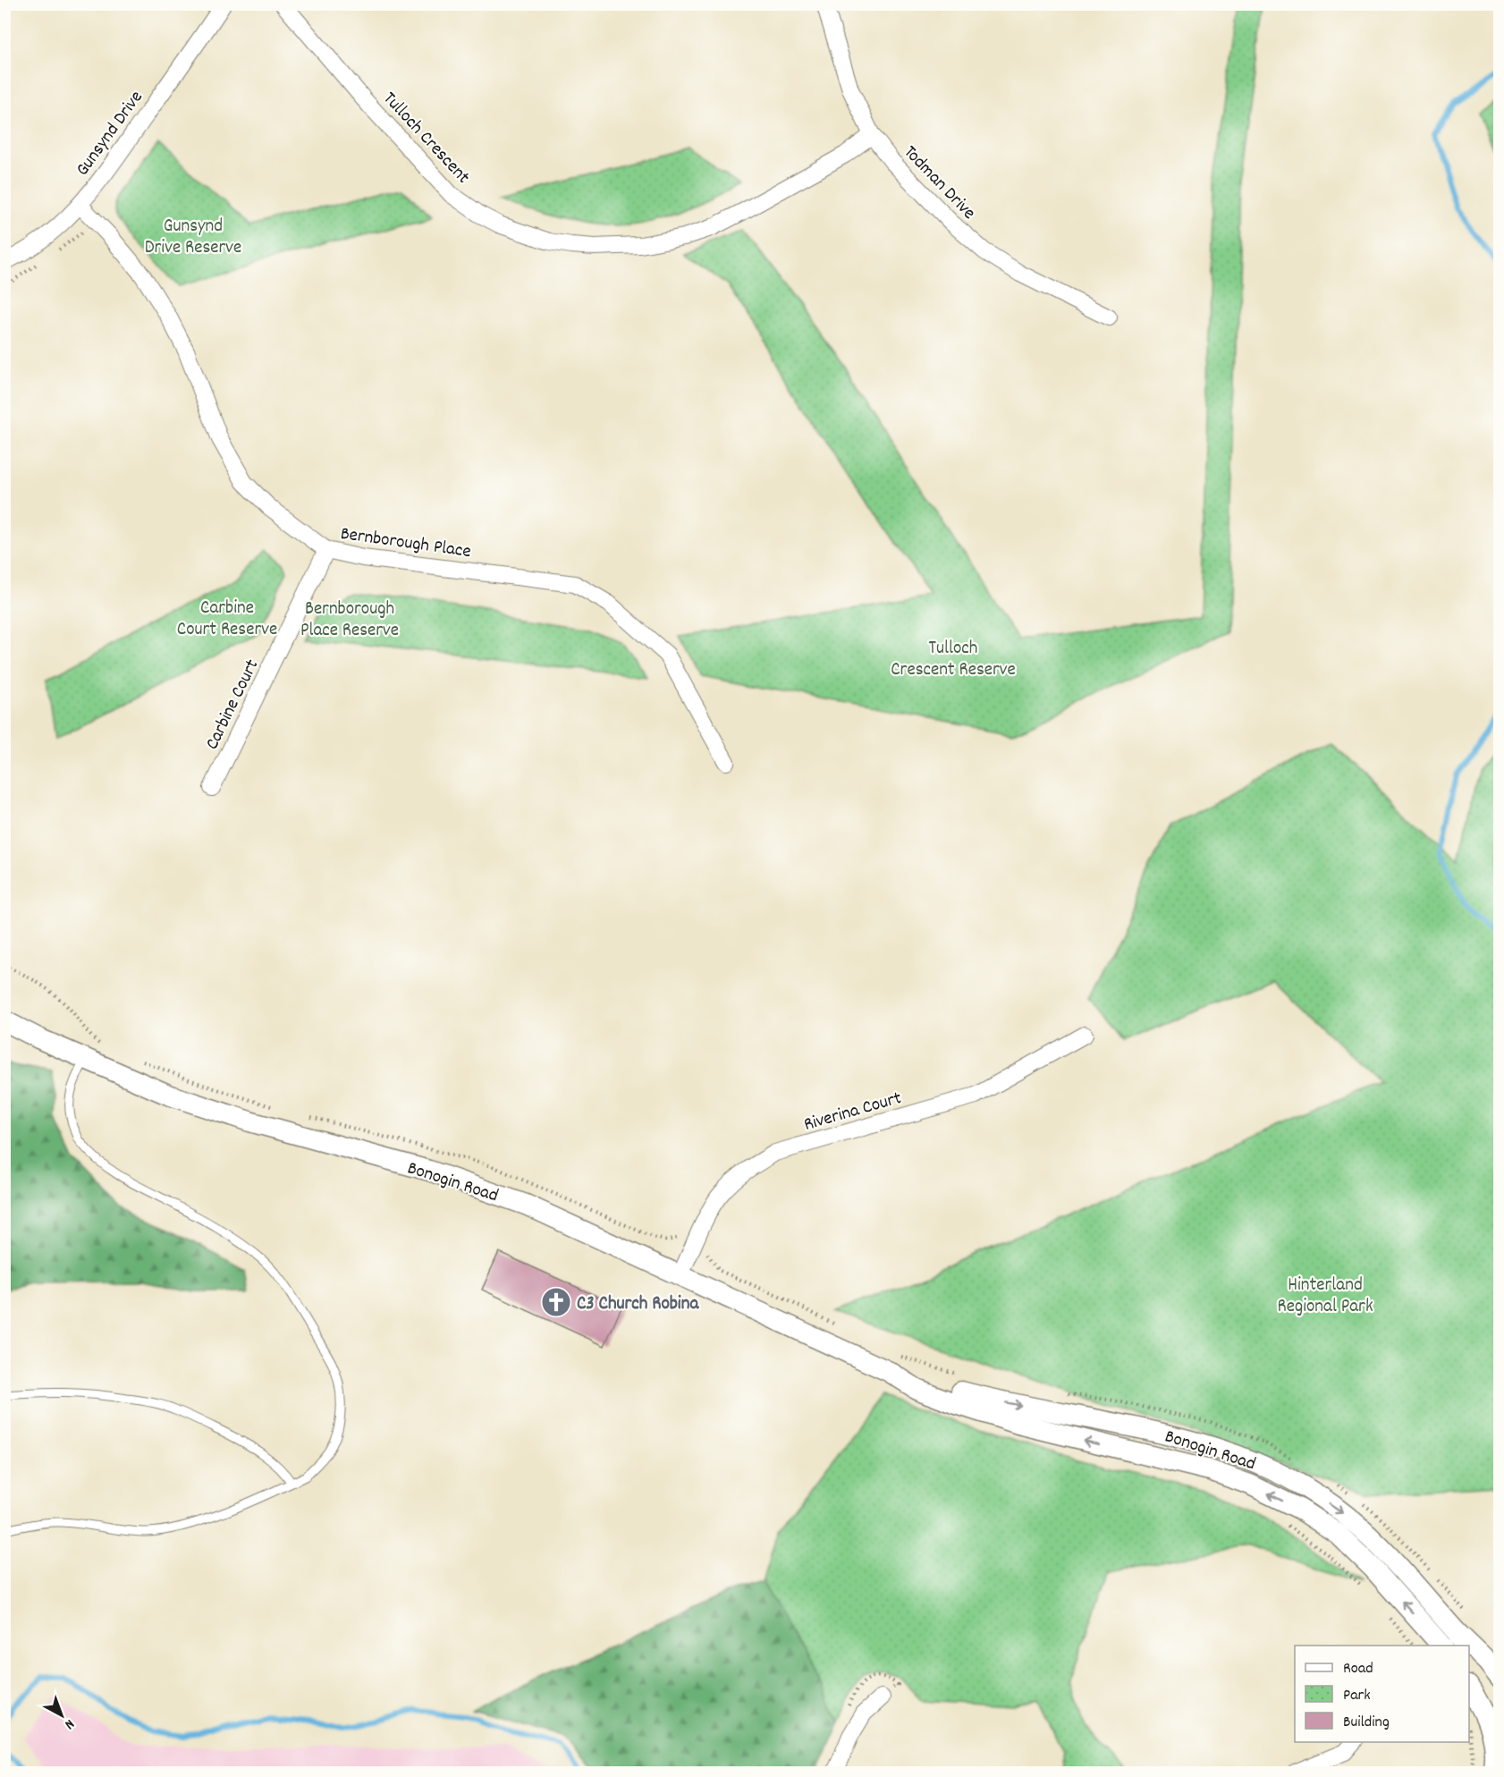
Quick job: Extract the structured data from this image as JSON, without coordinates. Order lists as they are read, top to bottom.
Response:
{
  "streets": {
    "street": [
      "Gunsynd Drive",
      "Tulloch Crescent",
      "Todman Drive",
      "Bernborough Place",
      "Carbine Court",
      "Riverina Court",
      "Bonogin Road"
    ]
  },
  "crossings": [
    ["Gunsynd Drive", "Bernborough Place"],
    ["Tulloch Crescent", "Todman Drive"],
    ["Bernborough Place", "Carbine Court"],
    ["Riverina Court", "Bonogin Road"]
  ],
  "parks": [
    "Gunsynd Drive Reserve",
    "Carbine Court Reserve",
    "Bernborough Place Reserve",
    "Tulloch Crescent Reserve",
    "Hinterland Regional Park"
  ],
  "places": {
    "church": ["C3 Church Robina"]
  },
  "legend": ["Road", "Park", "Building"],
  "north": "bottom right"
}
